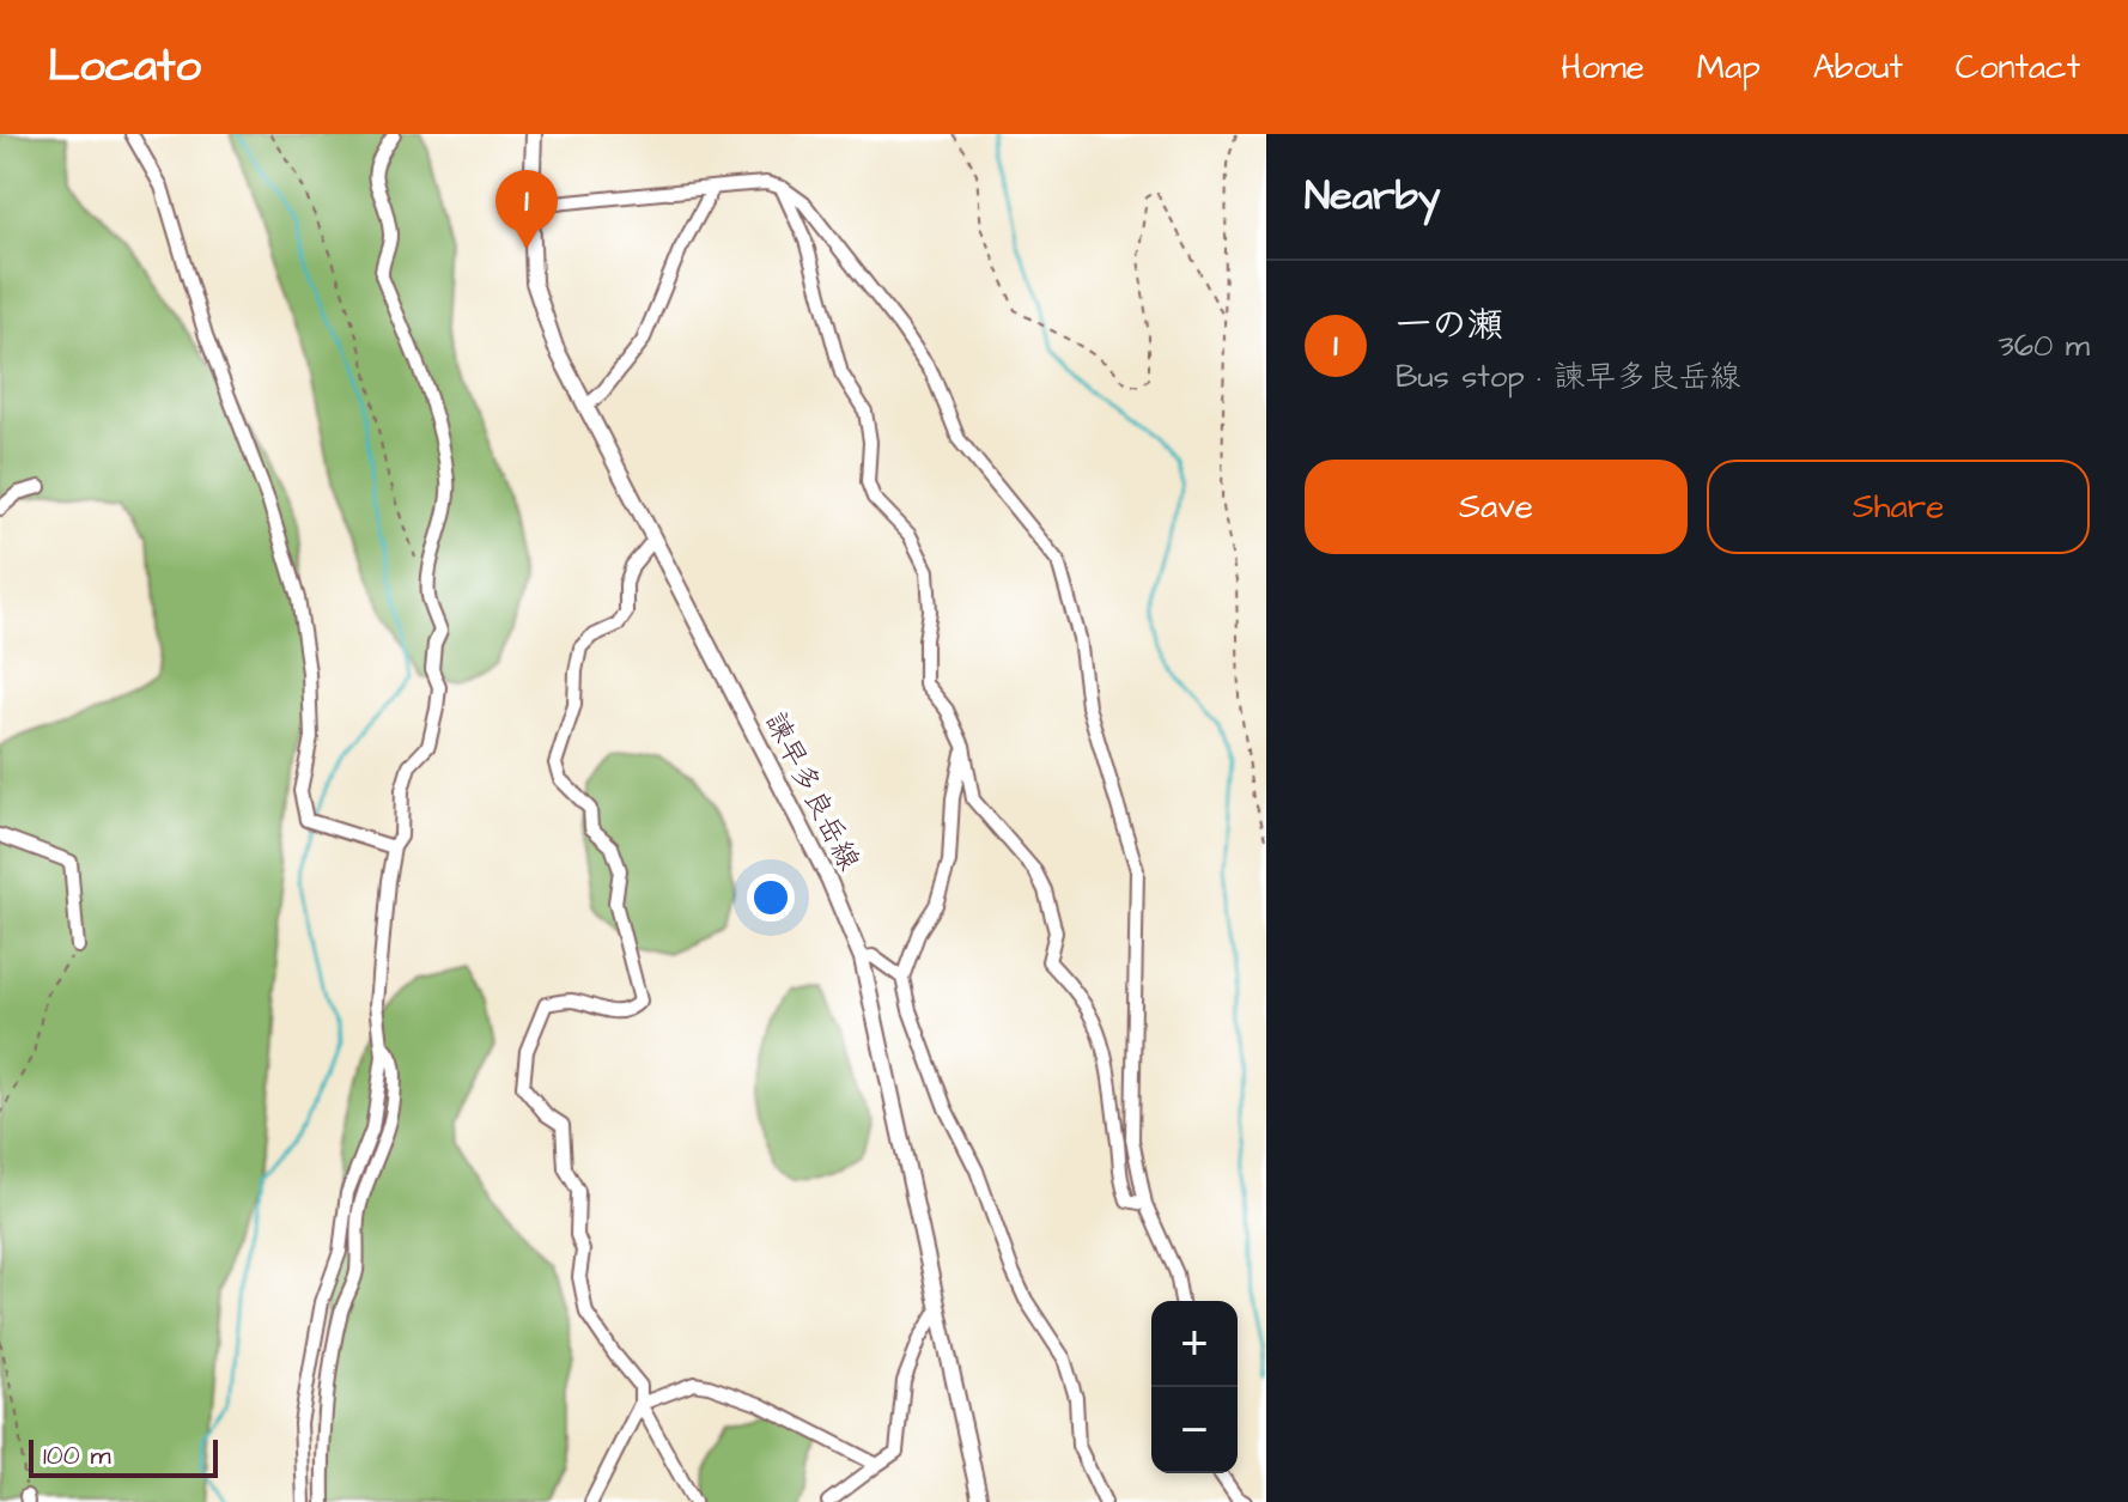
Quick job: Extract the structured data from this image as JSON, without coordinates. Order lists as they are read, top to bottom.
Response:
{
  "streets": {
    "main road": ["諫早多良岳線"]
  },
  "scale_bar": "100 m",
  "page": {
    "header": "Locato",
    "nav": [
      "Home",
      "Map",
      "About",
      "Contact"
    ],
    "heading": "Nearby",
    "pins": "1",
    "list": [
      {
        "mark": "1",
        "name": "一の瀬",
        "note": "Bus stop · 諫早多良岳線",
        "value": "360 m"
      }
    ],
    "buttons": ["Save", "Share"],
    "map_buttons": ["+", "−"],
    "scale": "100 m"
  }
}
